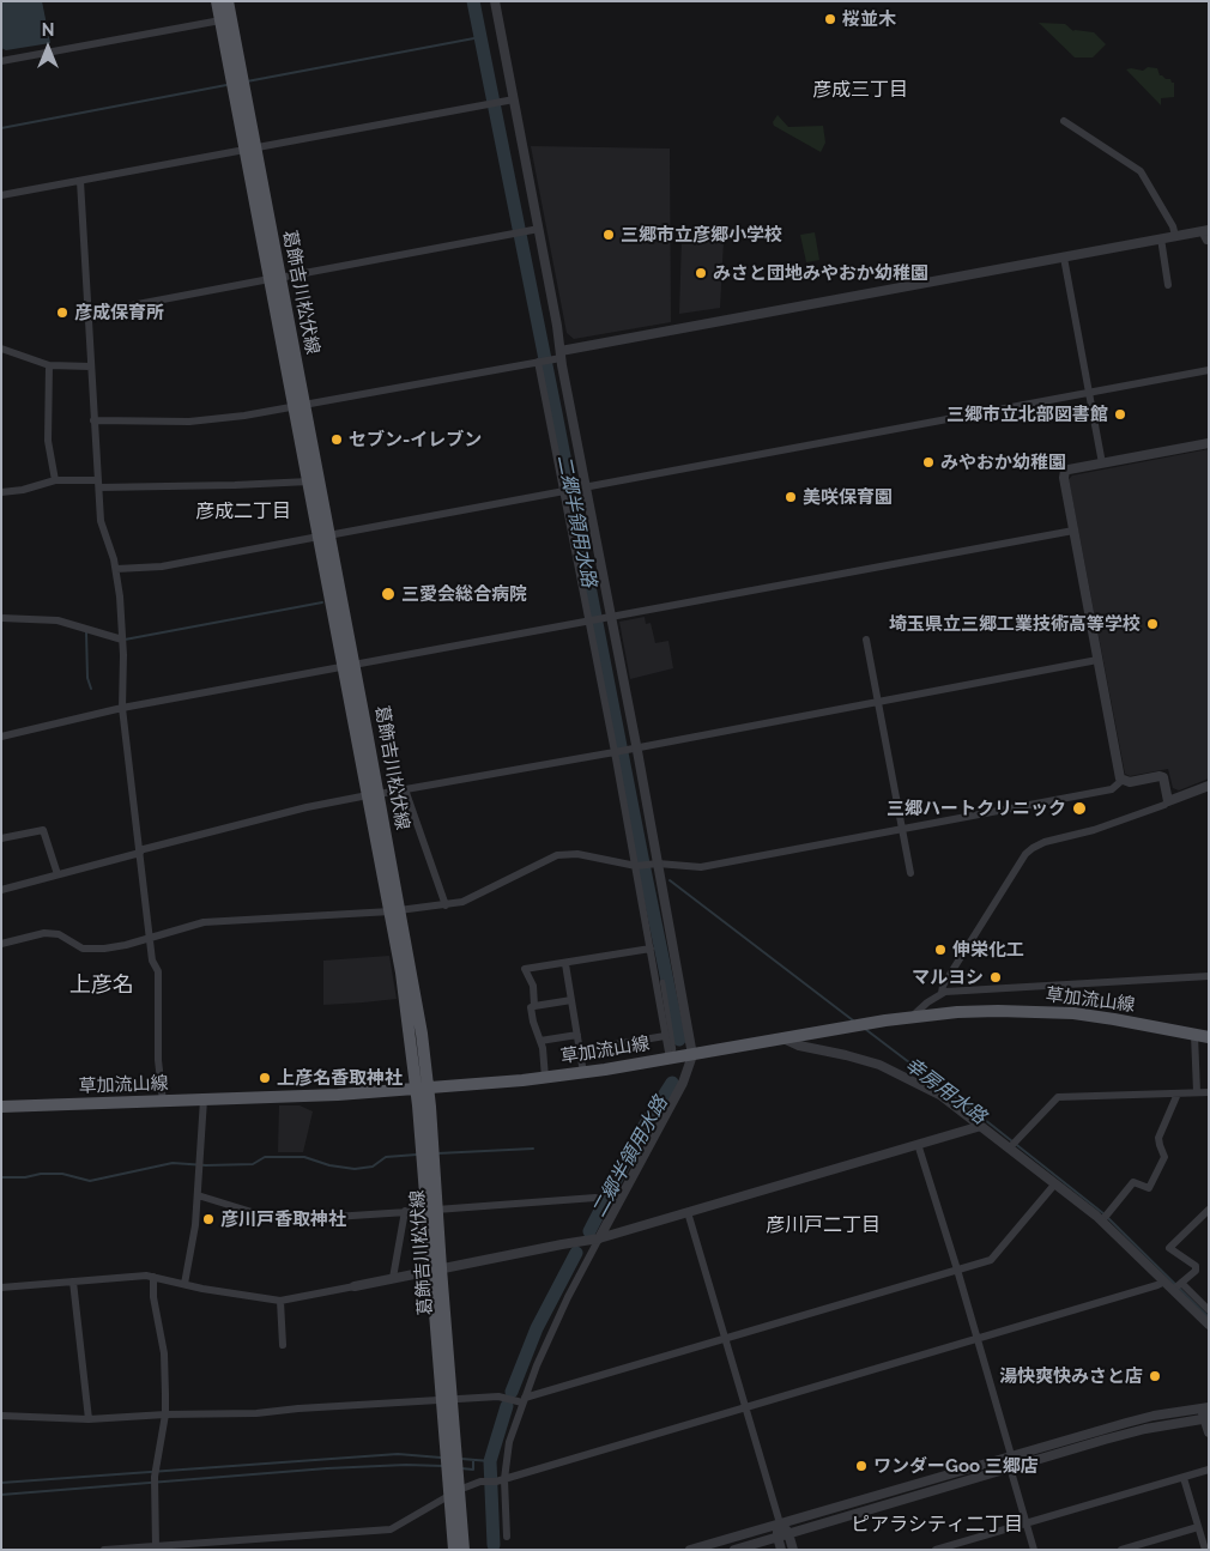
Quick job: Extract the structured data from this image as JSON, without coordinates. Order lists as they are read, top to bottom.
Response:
{
  "streets": {
    "main road": ["葛飾吉川松伏線", "草加流山線"]
  },
  "crossings": [
    ["葛飾吉川松伏線", "草加流山線"]
  ],
  "districts": [
    "彦成三丁目",
    "彦成二丁目",
    "上彦名",
    "彦川戸二丁目",
    "ピアラシティ二丁目"
  ],
  "water": ["二郷半領用水路", "幸房用水路"],
  "places": [
    "桜並木",
    "三郷市立彦郷小学校",
    "みさと団地みやおか幼稚園",
    "彦成保育所",
    "三郷市立北部図書館",
    "セブン-イレブン",
    "みやおか幼稚園",
    "美咲保育園",
    "三愛会総合病院",
    "埼玉県立三郷工業技術高等学校",
    "三郷ハートクリニック",
    "伸栄化工",
    "マルヨシ",
    "上彦名香取神社",
    "彦川戸香取神社",
    "湯快爽快みさと店",
    "ワンダーGoo 三郷店"
  ],
  "north": "top"
}
